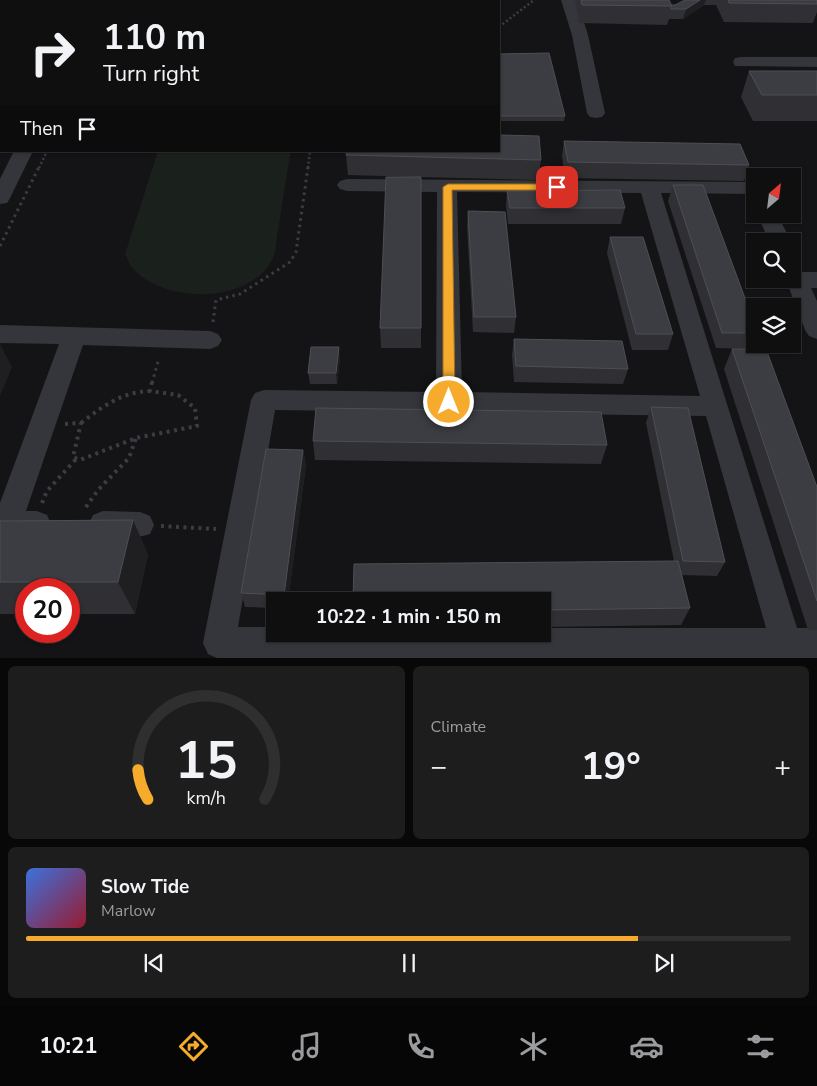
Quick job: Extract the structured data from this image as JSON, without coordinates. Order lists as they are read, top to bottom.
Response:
{
  "north": "top right",
  "page": {
    "turn": ["110 m", "Turn right"],
    "then": "Then",
    "limit": "20",
    "trip": "10:22 · 1 min · 150 m",
    "tile": "Climate",
    "heat": ["−", "19°", "+"],
    "song": ["Slow Tide", "Marlow"],
    "tabs": "10:21",
    "gauge": ["15", "km/h"]
  }
}
